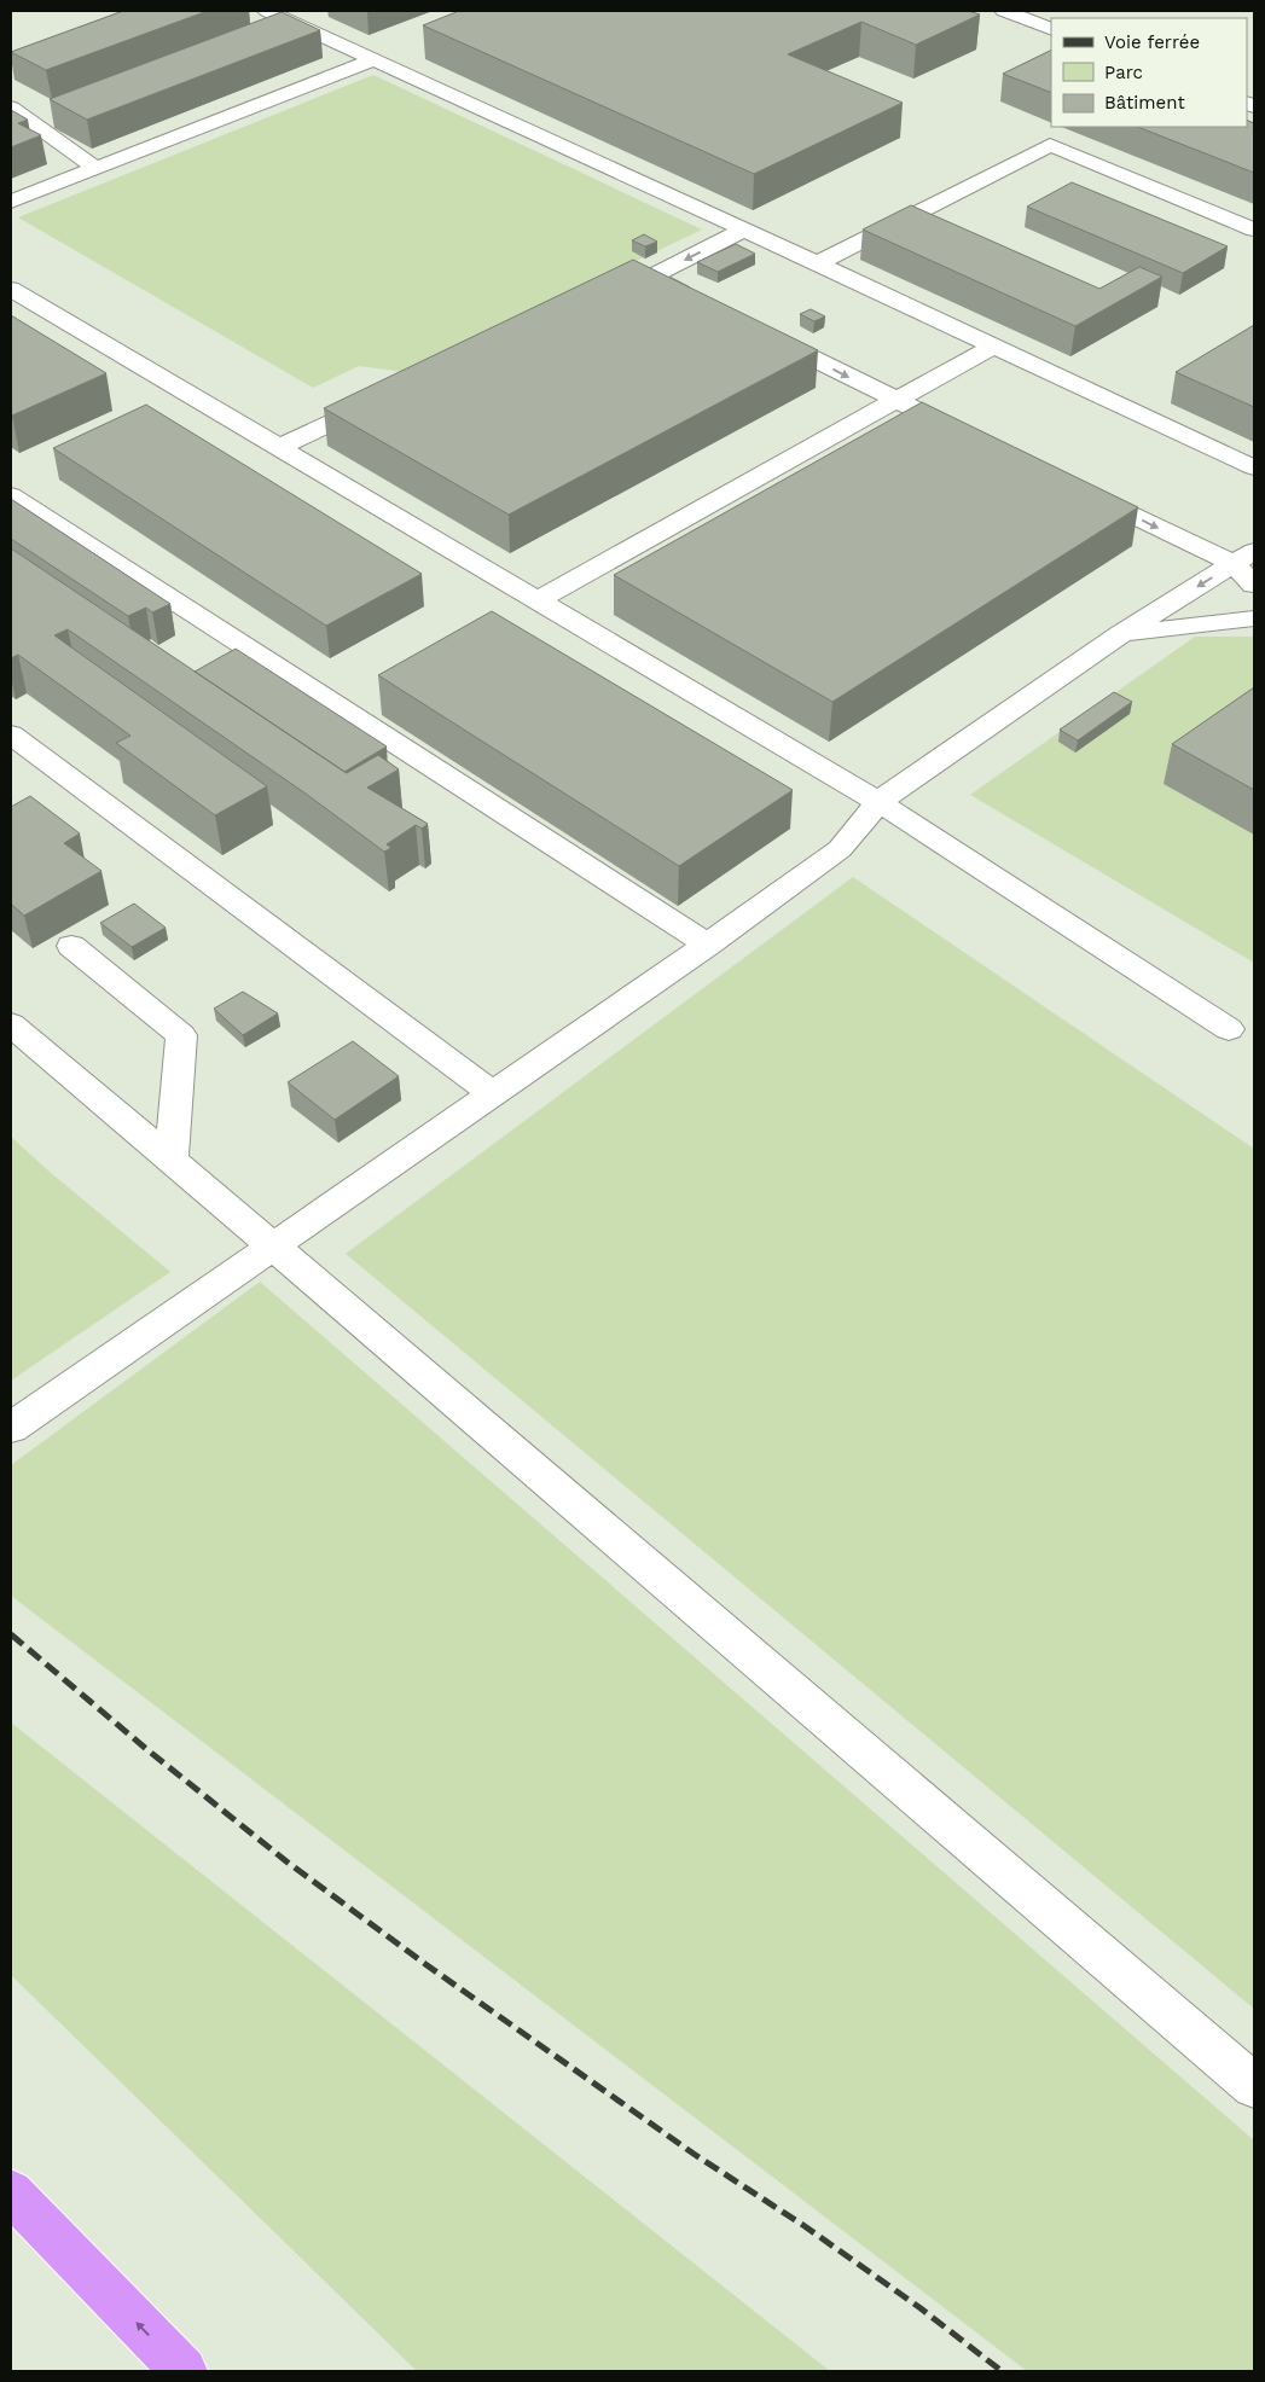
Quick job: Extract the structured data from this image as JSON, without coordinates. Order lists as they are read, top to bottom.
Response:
{
  "legend": ["Voie ferrée", "Parc", "Bâtiment"]
}
